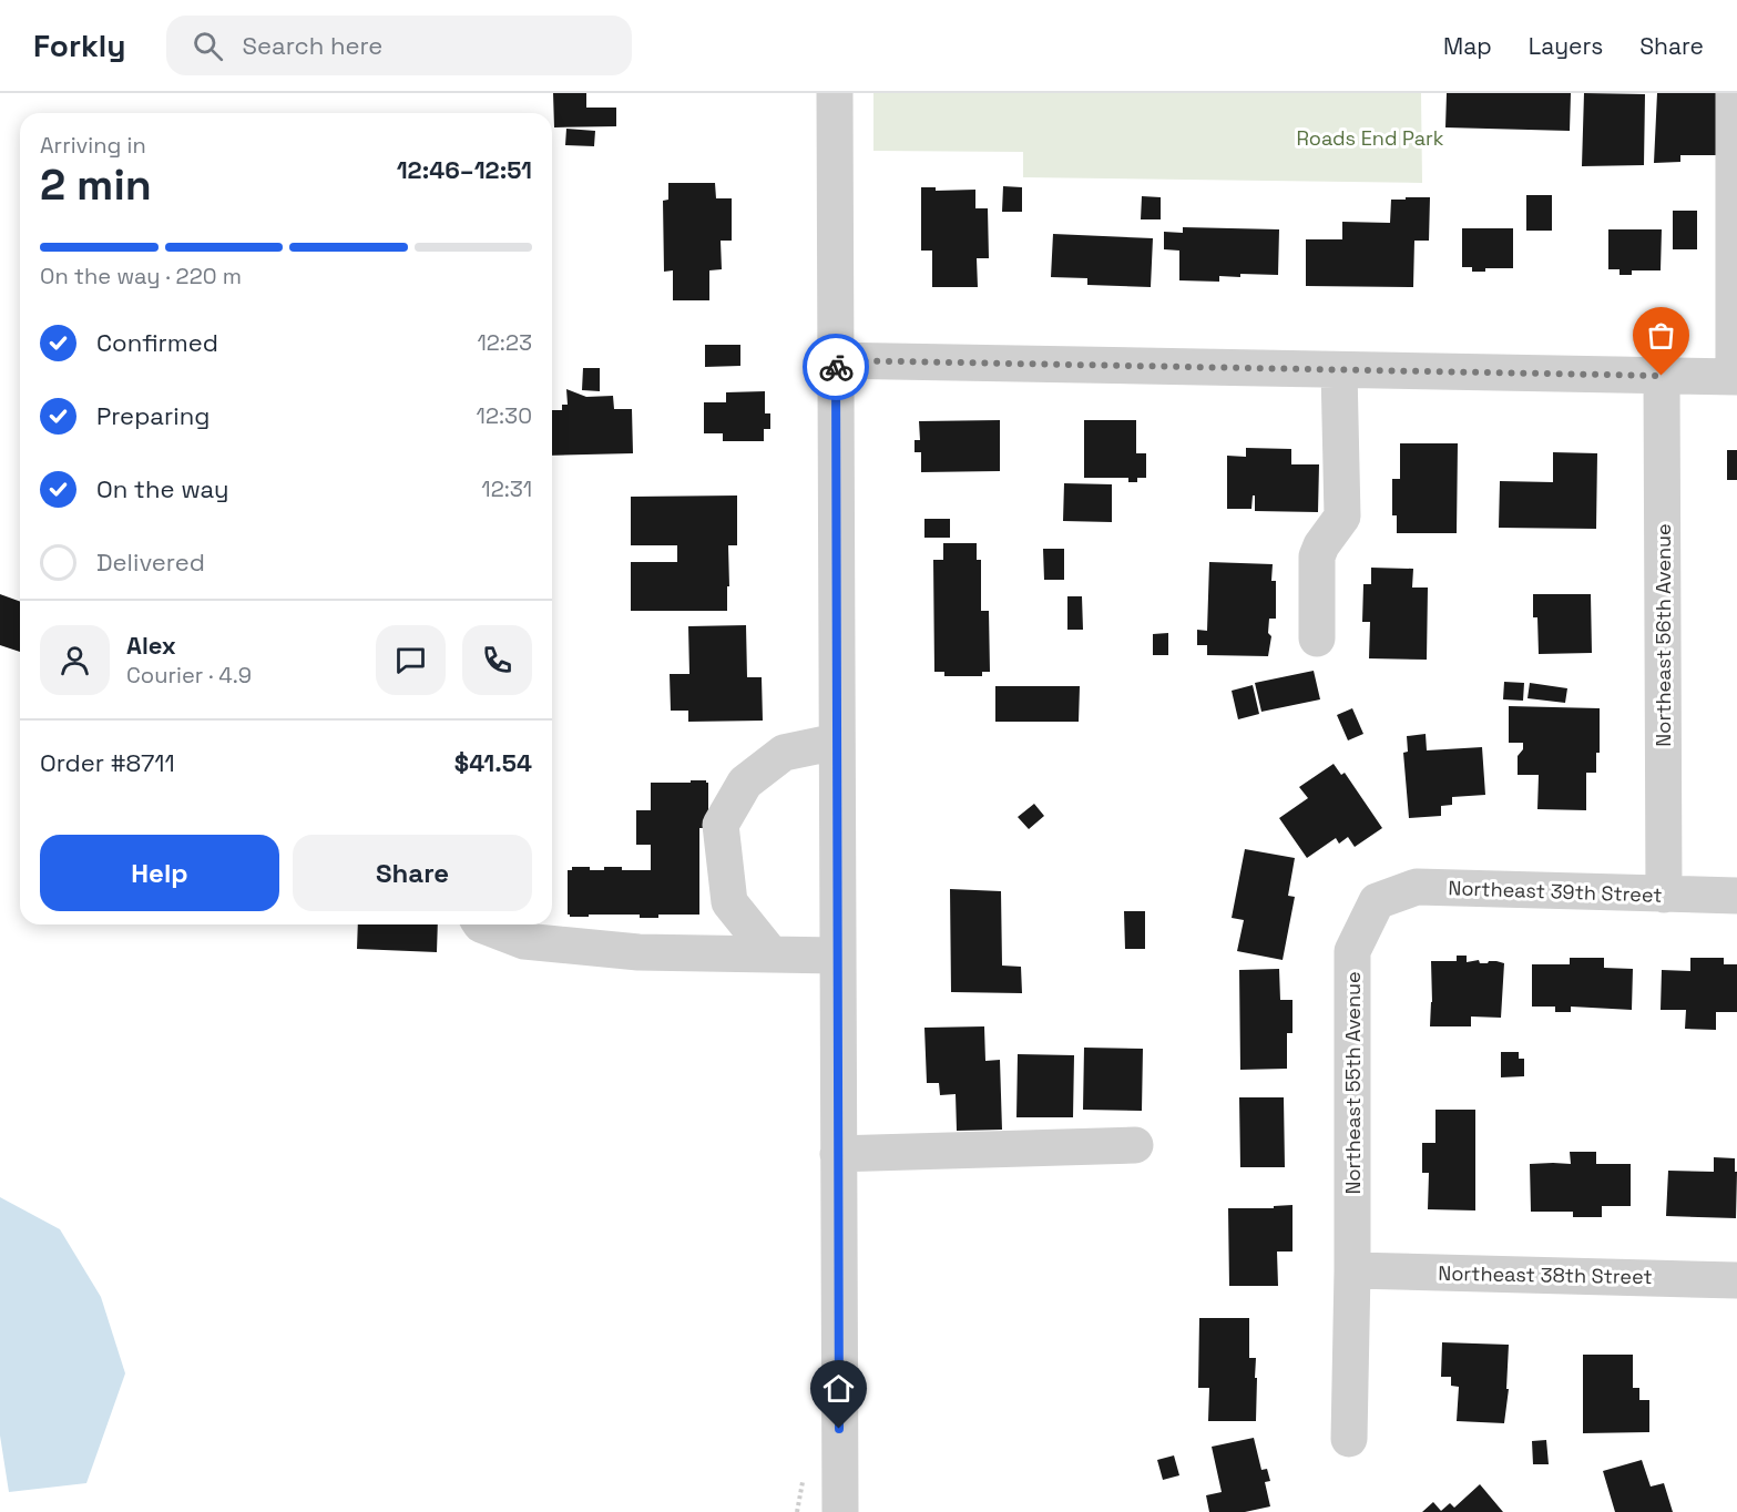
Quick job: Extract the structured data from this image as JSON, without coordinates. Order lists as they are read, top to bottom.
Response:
{
  "streets": {
    "street": [
      "Northeast 56th Avenue",
      "Northeast 39th Street",
      "Northeast 55th Avenue",
      "Northeast 38th Street"
    ]
  },
  "crossings": [
    ["Northeast 56th Avenue", "Northeast 39th Street"],
    ["Northeast 39th Street", "Northeast 55th Avenue"],
    ["Northeast 55th Avenue", "Northeast 38th Street"]
  ],
  "parks": ["Roads End Park"],
  "page": {
    "header": "Forkly",
    "search": "Search here",
    "nav": ["Map", "Layers", "Share"],
    "heading": ["2 min", "Arriving in", "12:46–12:51"],
    "panel": [
      "Alex",
      "Courier · 4.9",
      "Order #8711",
      "$41.54"
    ],
    "bar": "On the way · 220 m",
    "list": [
      ["Confirmed", "12:23"],
      ["Preparing", "12:30"],
      ["On the way", "12:31"],
      "Delivered"
    ],
    "buttons": ["Help", "Share"]
  }
}
